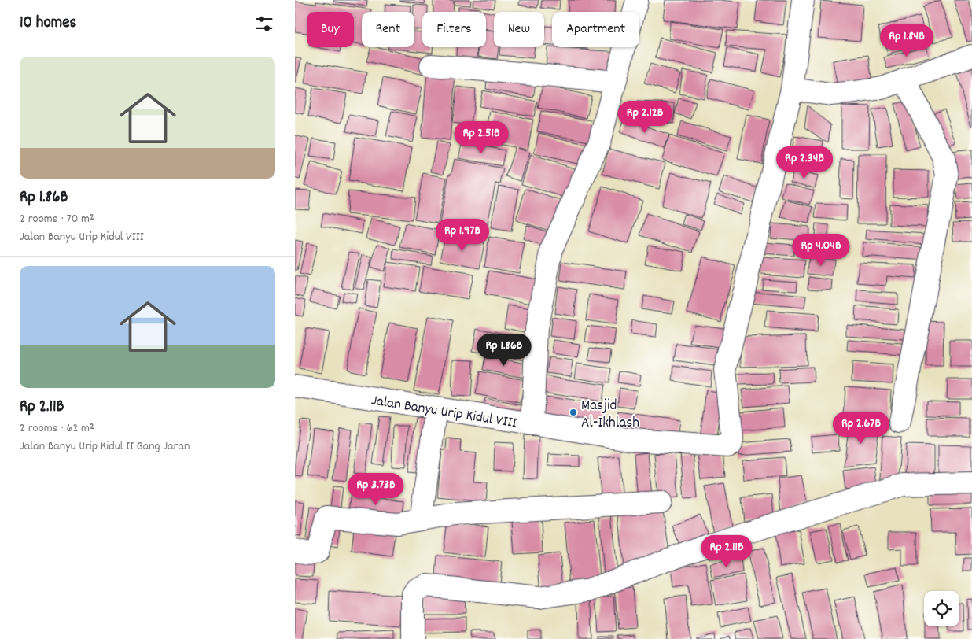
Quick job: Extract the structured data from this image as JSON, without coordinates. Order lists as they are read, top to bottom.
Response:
{
  "streets": {
    "street": ["Jalan Banyu Urip Kidul VIII"]
  },
  "places": ["Masjid Al-Ikhlash"],
  "page": {
    "heading": "10 homes",
    "chip": [
      "Buy",
      "Rent",
      "Filters",
      "New",
      "Apartment"
    ],
    "price": [
      "Rp 1.84B",
      "Rp 2.12B",
      "Rp 2.51B",
      "Rp 2.34B",
      "Rp 1.97B",
      "Rp 4.04B",
      "Rp 1.86B",
      "Rp 2.67B",
      "Rp 3.73B",
      "Rp 2.11B"
    ],
    "list": [
      {
        "name": "Rp 1.86B",
        "note": "2 rooms · 70 m² · Jalan Banyu Urip Kidul VIII"
      },
      {
        "name": "Rp 2.11B",
        "note": "2 rooms · 62 m² · Jalan Banyu Urip Kidul II Gang Jaran"
      }
    ]
  }
}
